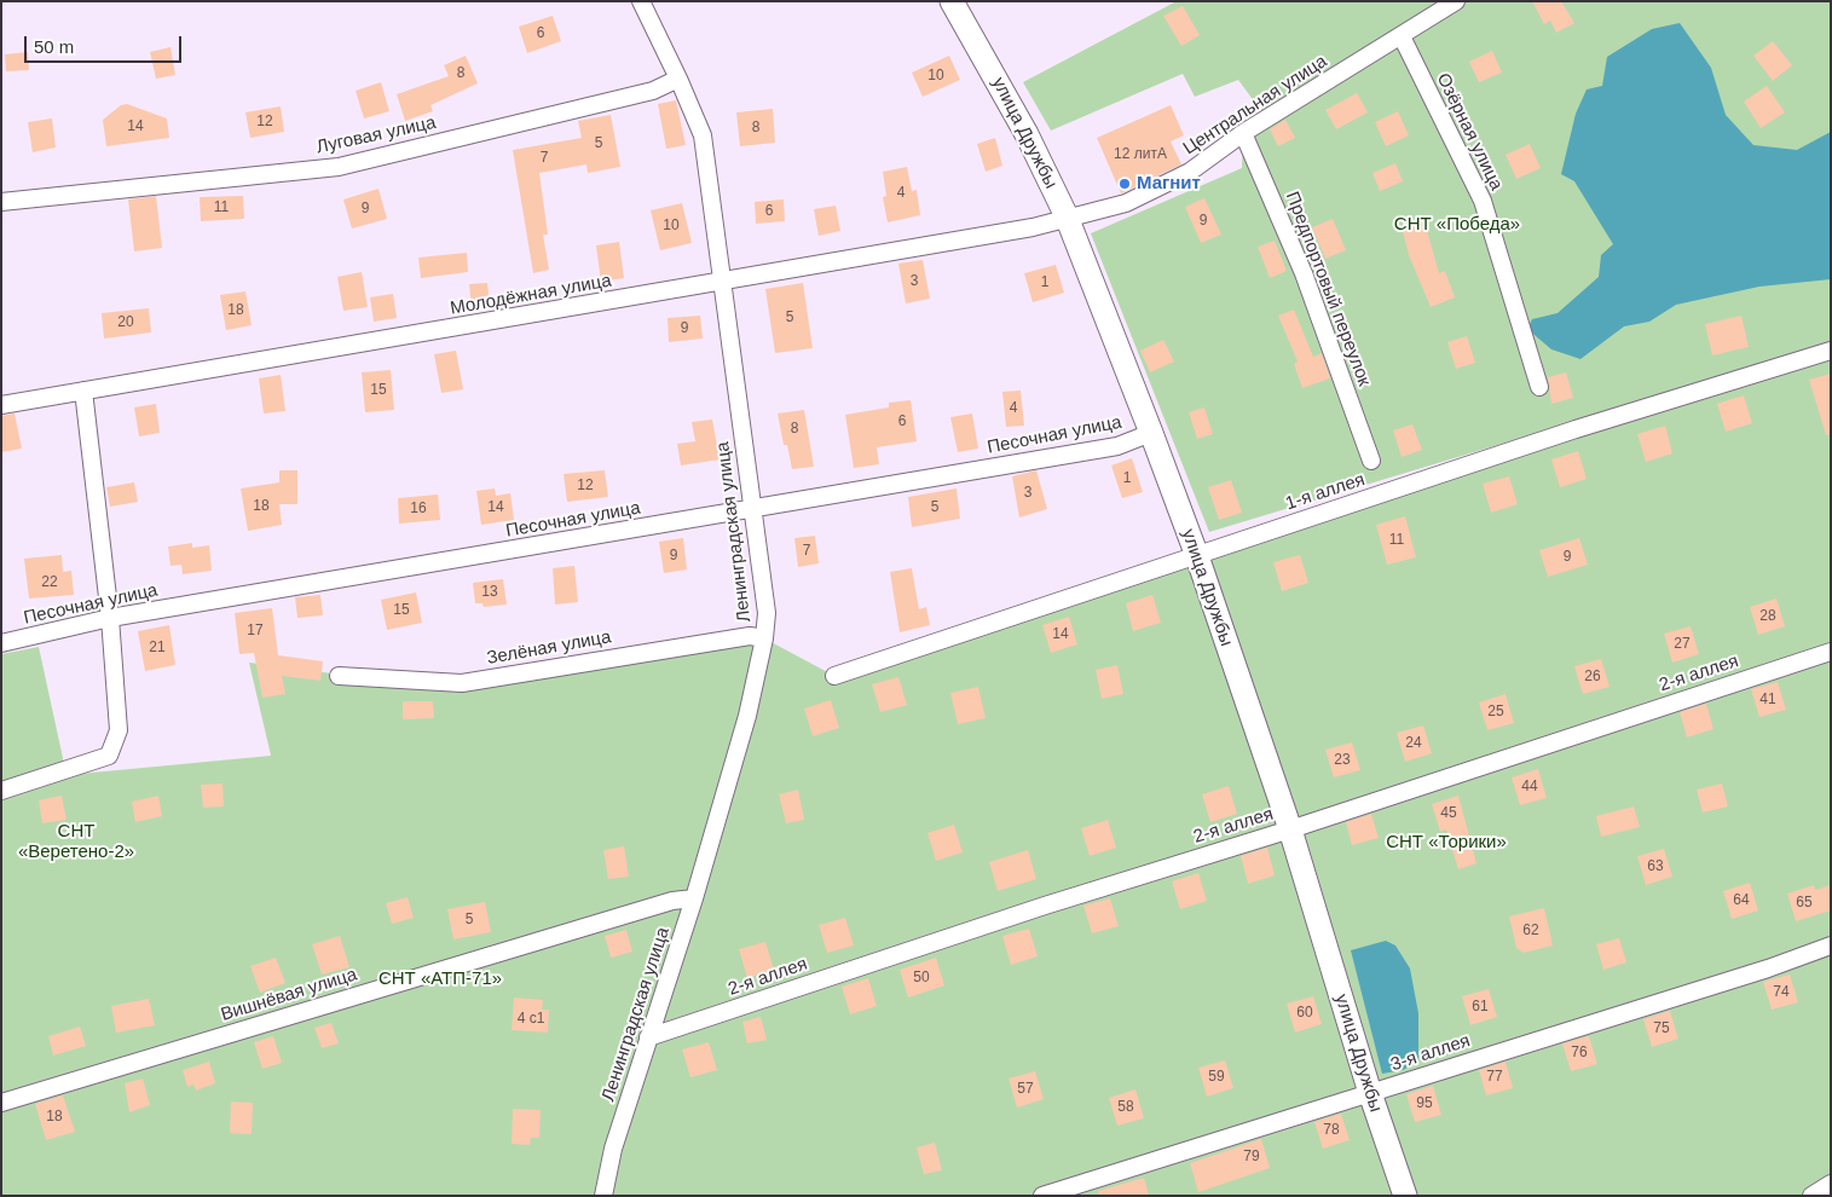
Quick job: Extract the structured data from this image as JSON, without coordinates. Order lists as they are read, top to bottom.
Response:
{
  "streets": {
    "street": [
      "Центральная улица",
      "Озёрная улица",
      "улица Дружбы",
      "Луговая улица",
      "Предпортовый переулок",
      "Молодёжная улица",
      "Песочная улица",
      "1-я аллея",
      "Ленинградская улица",
      "Зелёная улица",
      "2-я аллея",
      "Вишнёвая улица",
      "3-я аллея"
    ]
  },
  "crossings": [
    ["Центральная улица", "Озёрная улица"],
    ["Центральная улица", "улица Дружбы"],
    ["Центральная улица", "Предпортовый переулок"],
    ["Центральная улица", "Молодёжная улица"],
    ["улица Дружбы", "Молодёжная улица"],
    ["улица Дружбы", "Песочная улица"],
    ["улица Дружбы", "1-я аллея"],
    ["улица Дружбы", "2-я аллея"],
    ["улица Дружбы", "3-я аллея"],
    ["Луговая улица", "Ленинградская улица"],
    ["Молодёжная улица", "Ленинградская улица"],
    ["Песочная улица", "Ленинградская улица"],
    ["Ленинградская улица", "Зелёная улица"],
    ["Ленинградская улица", "2-я аллея"],
    ["Ленинградская улица", "Вишнёвая улица"]
  ],
  "parks": [
    "СНТ «Победа»",
    "СНТ «Веретено-2»",
    "СНТ «Торики»",
    "СНТ «АТП-71»"
  ],
  "places": ["Магнит"],
  "house_numbers": [
    "6",
    "8",
    "10",
    "12",
    "14",
    "8",
    "5",
    "12 литА",
    "7",
    "4",
    "11",
    "9",
    "6",
    "9",
    "10",
    "3",
    "1",
    "18",
    "5",
    "20",
    "9",
    "15",
    "4",
    "6",
    "8",
    "1",
    "12",
    "3",
    "18",
    "14",
    "5",
    "16",
    "11",
    "7",
    "9",
    "9",
    "22",
    "13",
    "15",
    "28",
    "17",
    "14",
    "27",
    "21",
    "26",
    "41",
    "25",
    "24",
    "23",
    "44",
    "45",
    "63",
    "64",
    "65",
    "5",
    "62",
    "50",
    "74",
    "61",
    "60",
    "4 с1",
    "75",
    "76",
    "59",
    "77",
    "57",
    "95",
    "58",
    "18",
    "78",
    "79"
  ],
  "scale_bar": "50 m"
}
